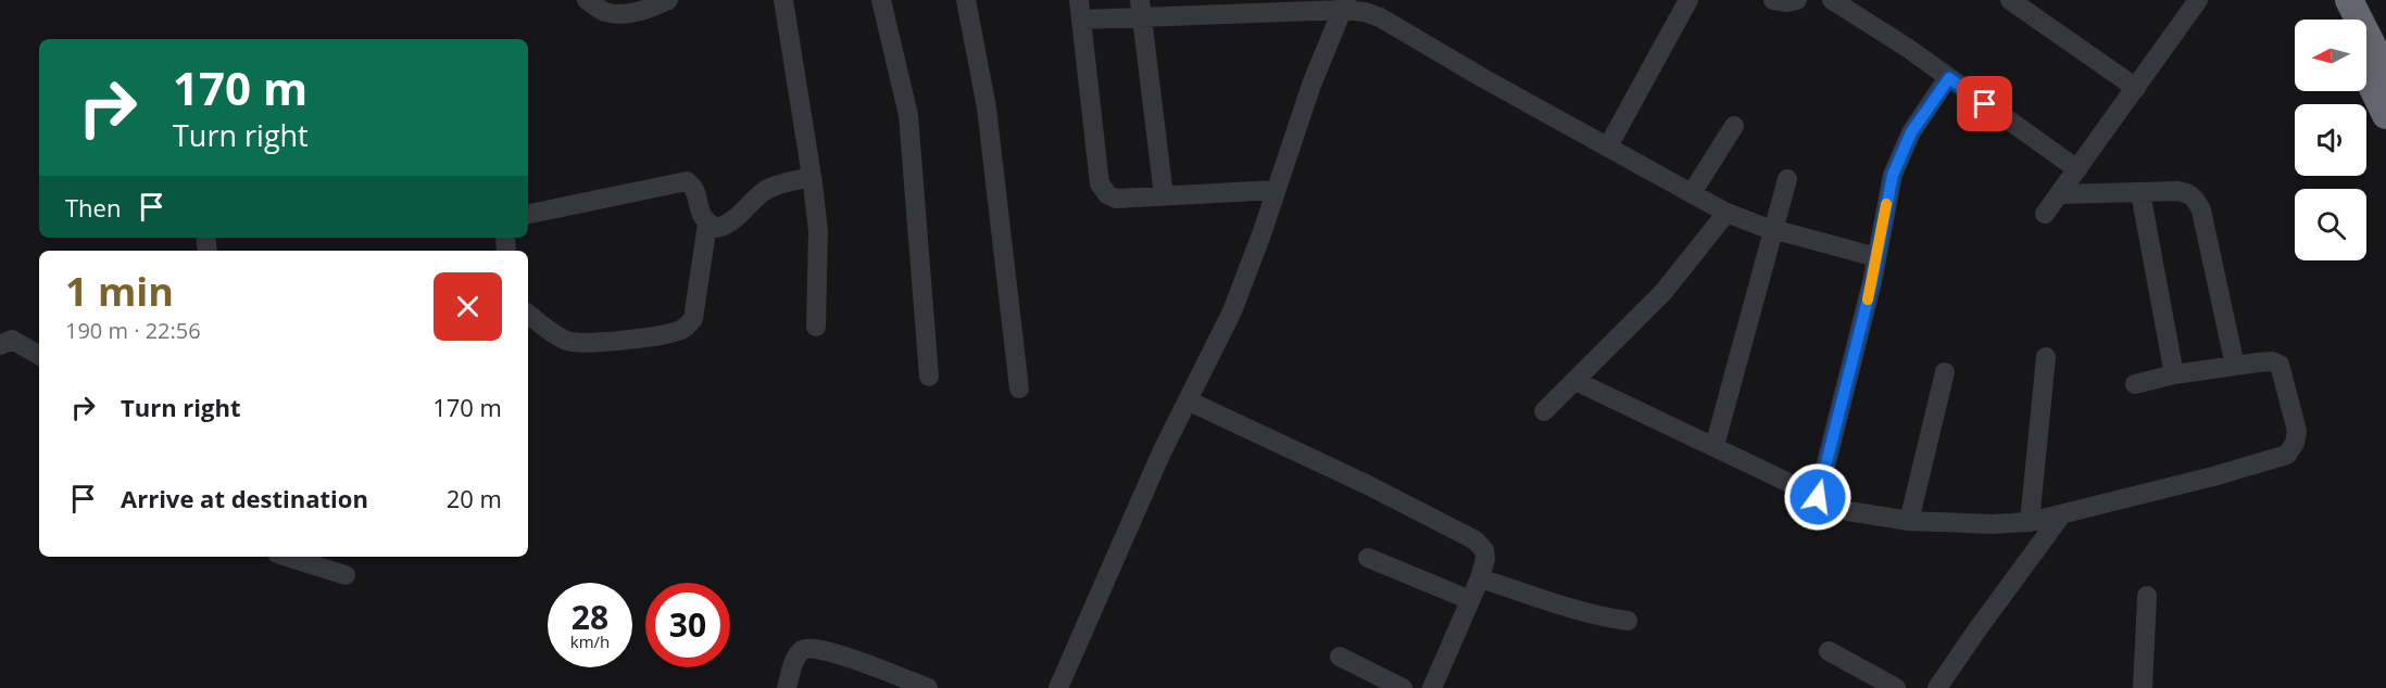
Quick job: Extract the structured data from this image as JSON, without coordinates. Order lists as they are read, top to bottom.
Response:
{
  "north": "left",
  "page": {
    "turn": ["170 m", "Turn right"],
    "then": "Then",
    "heading": ["1 min", "190 m · 22:56"],
    "list": [
      {
        "name": "Turn right",
        "value": "170 m"
      },
      {
        "name": "Arrive at destination",
        "value": "20 m"
      }
    ],
    "speed": "28 km/h",
    "limit": "30"
  }
}
